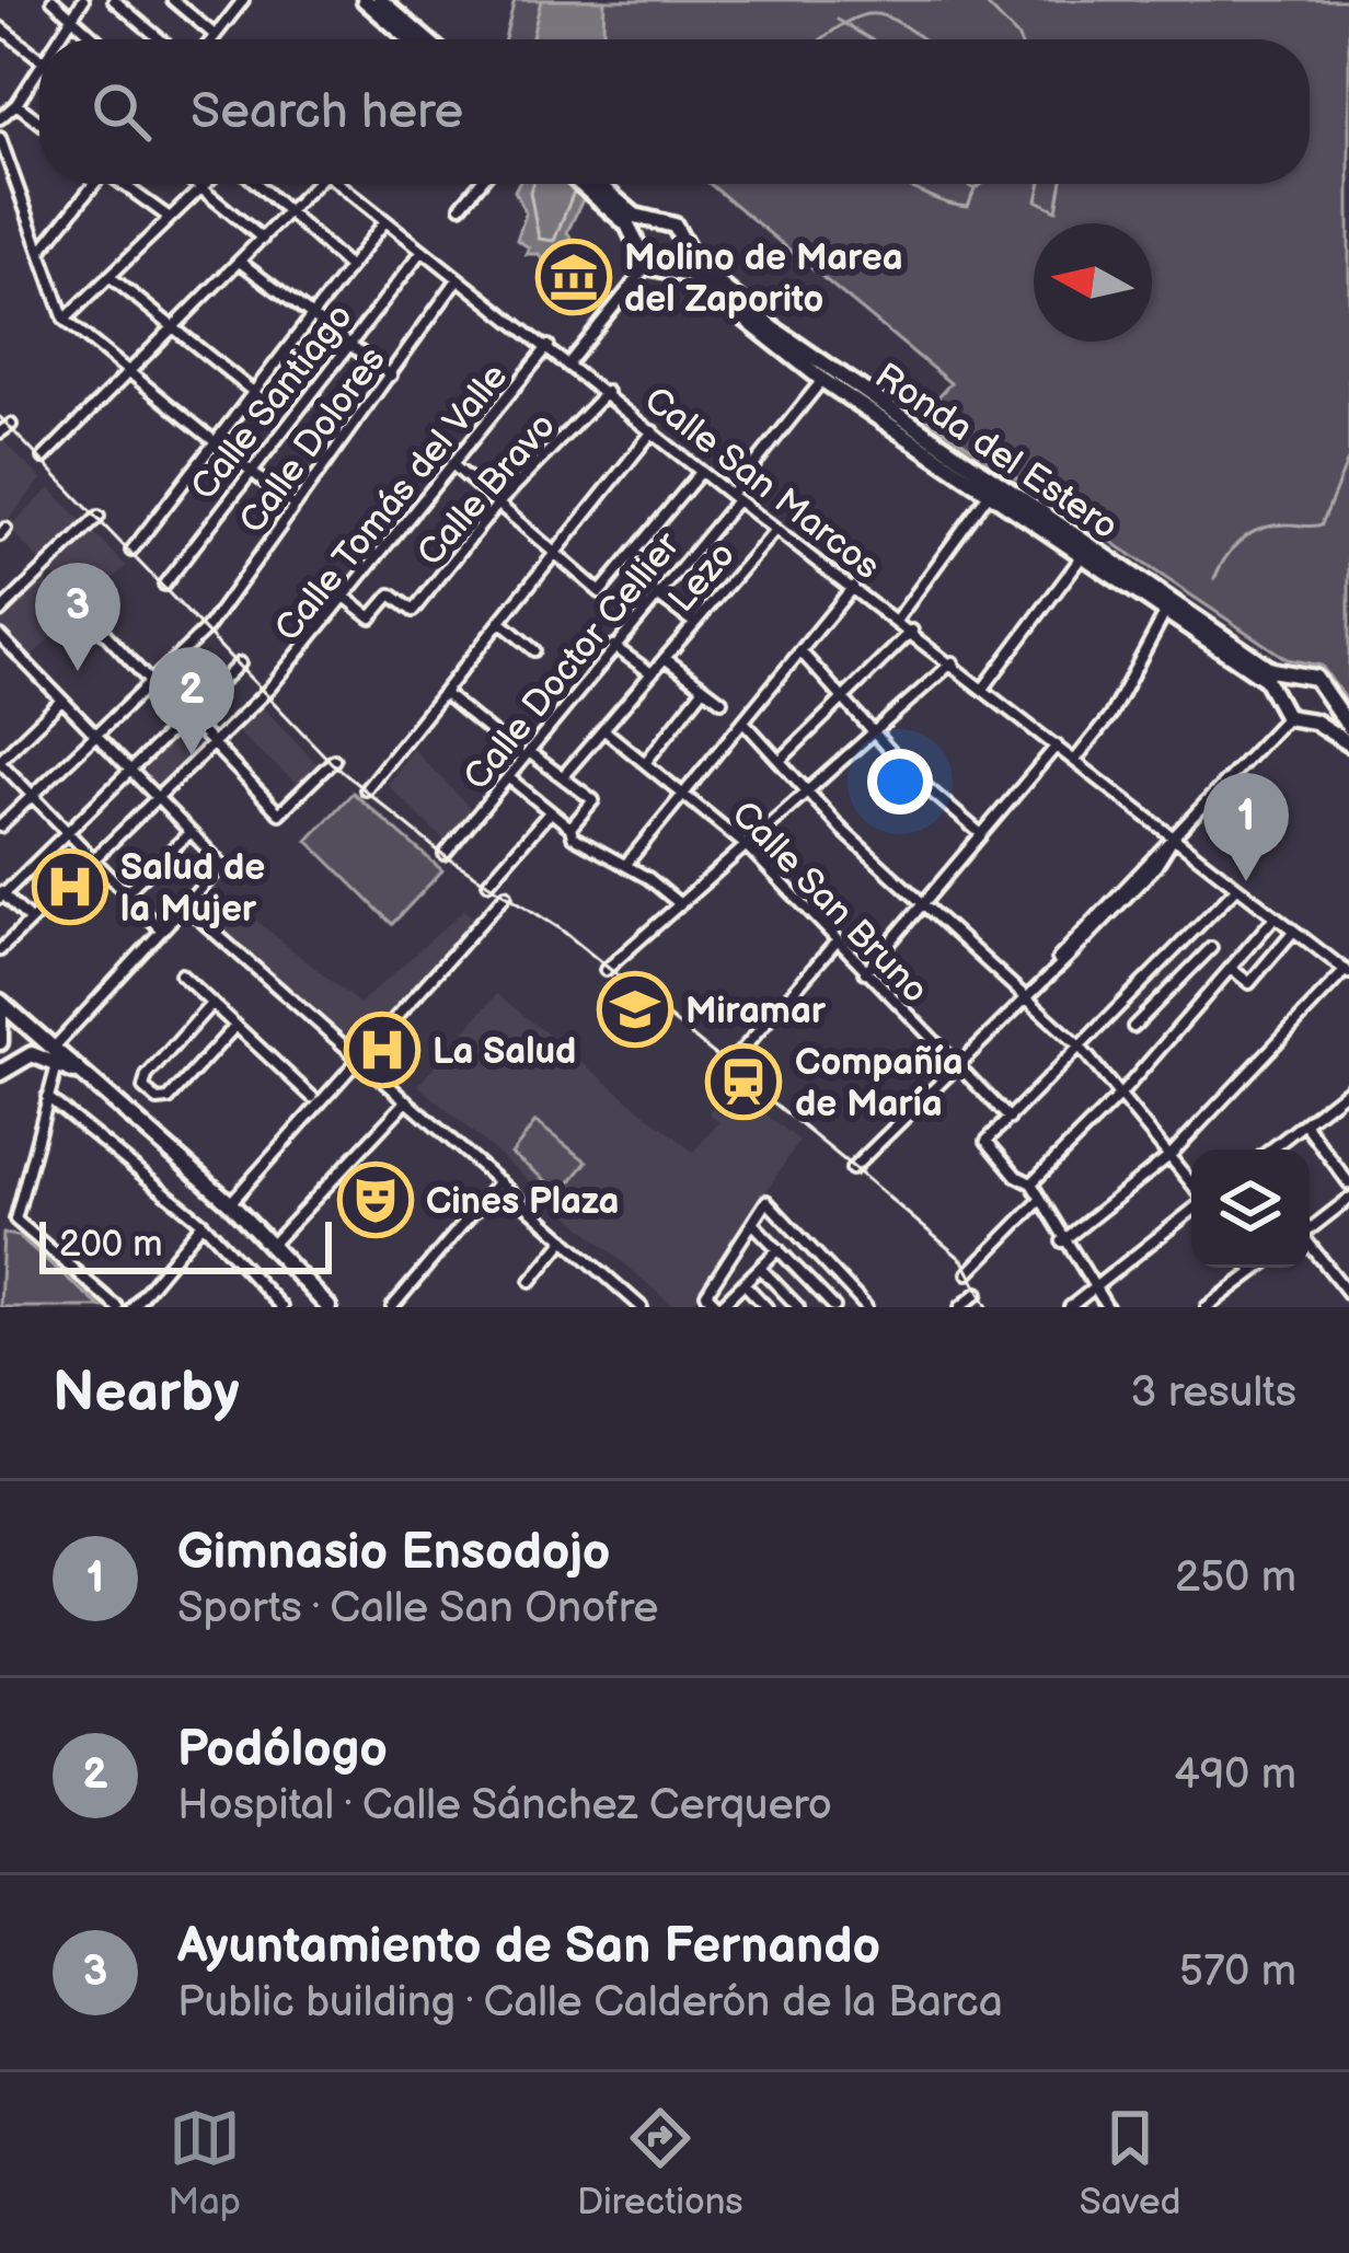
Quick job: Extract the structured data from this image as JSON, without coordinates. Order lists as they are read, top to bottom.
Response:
{
  "streets": {
    "street": [
      "Calle Santiago",
      "Calle Dolores",
      "Ronda del Estero",
      "Calle San Marcos",
      "Calle Bravo",
      "Calle Tomás del Valle",
      "Lezo",
      "Calle Doctor Cellier",
      "Calle San Bruno"
    ]
  },
  "crossings": [
    ["Calle Santiago", "Calle San Marcos"],
    ["Calle Dolores", "Calle San Marcos"],
    ["Ronda del Estero", "Calle Doctor Cellier"],
    ["Calle San Marcos", "Calle Bravo"],
    ["Calle San Marcos", "Calle Tomás del Valle"],
    ["Calle San Marcos", "Lezo"],
    ["Calle San Marcos", "Calle Doctor Cellier"],
    ["Calle Bravo", "Calle Tomás del Valle"],
    ["Lezo", "Calle San Bruno"]
  ],
  "places": {
    "museum": ["Molino de Marea del Zaporito"],
    "hospital": ["Salud de la Mujer", "La Salud"],
    "school or university": ["Miramar"],
    "station": ["Compañía de María"],
    "theatre": ["Cines Plaza"]
  },
  "scale_bar": "200 m",
  "north": "left",
  "page": {
    "search": "Search here",
    "pins": ["3", "2", "1"],
    "scale": "200 m",
    "heading": ["Nearby", "3 results"],
    "list": [
      {
        "mark": "1",
        "name": "Gimnasio Ensodojo",
        "note": "Sports · Calle San Onofre",
        "value": "250 m"
      },
      {
        "mark": "2",
        "name": "Podólogo",
        "note": "Hospital · Calle Sánchez Cerquero",
        "value": "490 m"
      },
      {
        "mark": "3",
        "name": "Ayuntamiento de San Fernando",
        "note": "Public building · Calle Calderón de la Barca",
        "value": "570 m"
      }
    ],
    "nav": ["Map", "Directions", "Saved"]
  }
}
